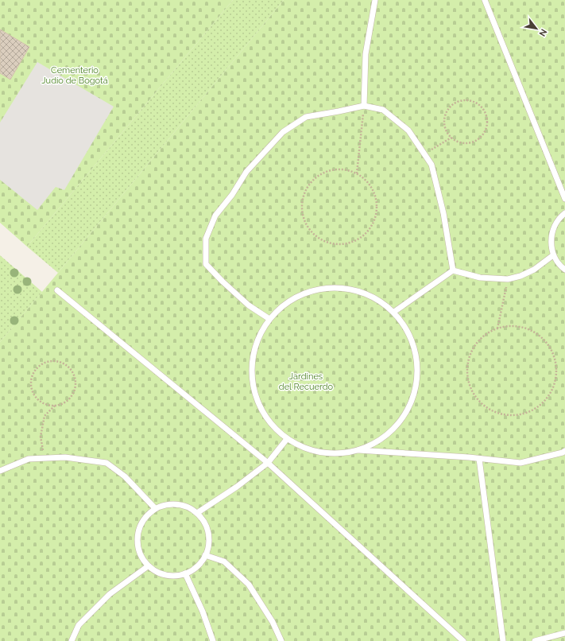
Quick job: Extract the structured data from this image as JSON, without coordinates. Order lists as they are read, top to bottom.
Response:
{
  "parks": ["Cementerio Judío de Bogotá", "Jardines del Recuerdo"],
  "north": "bottom right"
}
